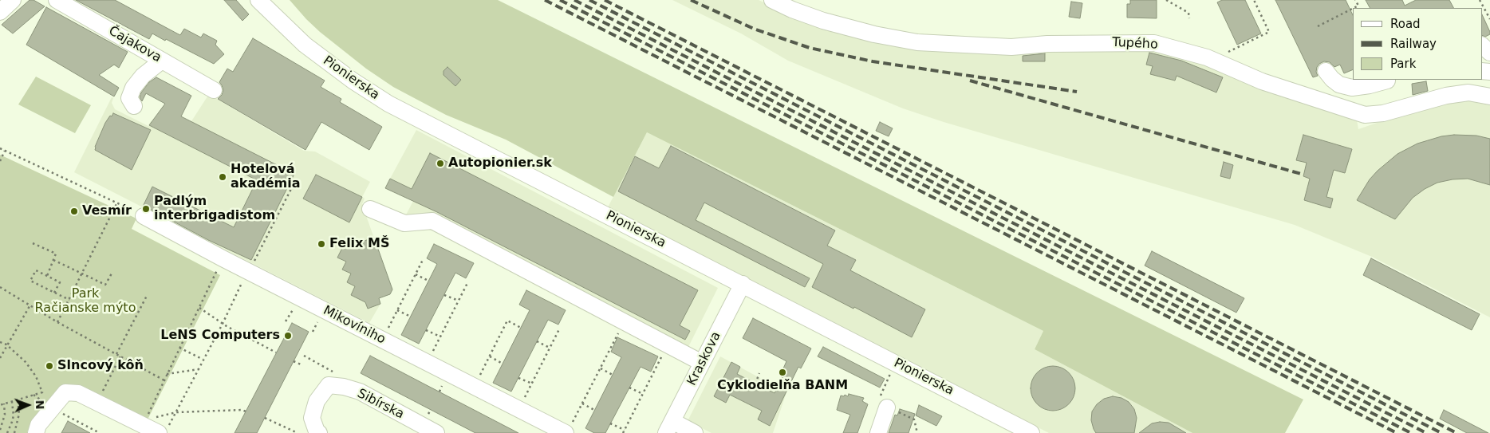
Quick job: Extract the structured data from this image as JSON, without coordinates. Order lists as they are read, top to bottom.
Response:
{
  "streets": {
    "street": [
      "Tupého",
      "Čajakova",
      "Pionierska",
      "Mikovíniho",
      "Kraskova",
      "Sibírska"
    ]
  },
  "crossings": [
    ["Pionierska", "Kraskova"]
  ],
  "parks": ["Park Račianske mýto"],
  "places": [
    "Autopionier.sk",
    "Hotelová akadémia",
    "Padlým interbrigadistom",
    "Vesmír",
    "Felix MŠ",
    "LeNS Computers",
    "Slncový kôň",
    "Cyklodielňa BANM"
  ],
  "legend": ["Road", "Railway", "Park"],
  "north": "right"
}
